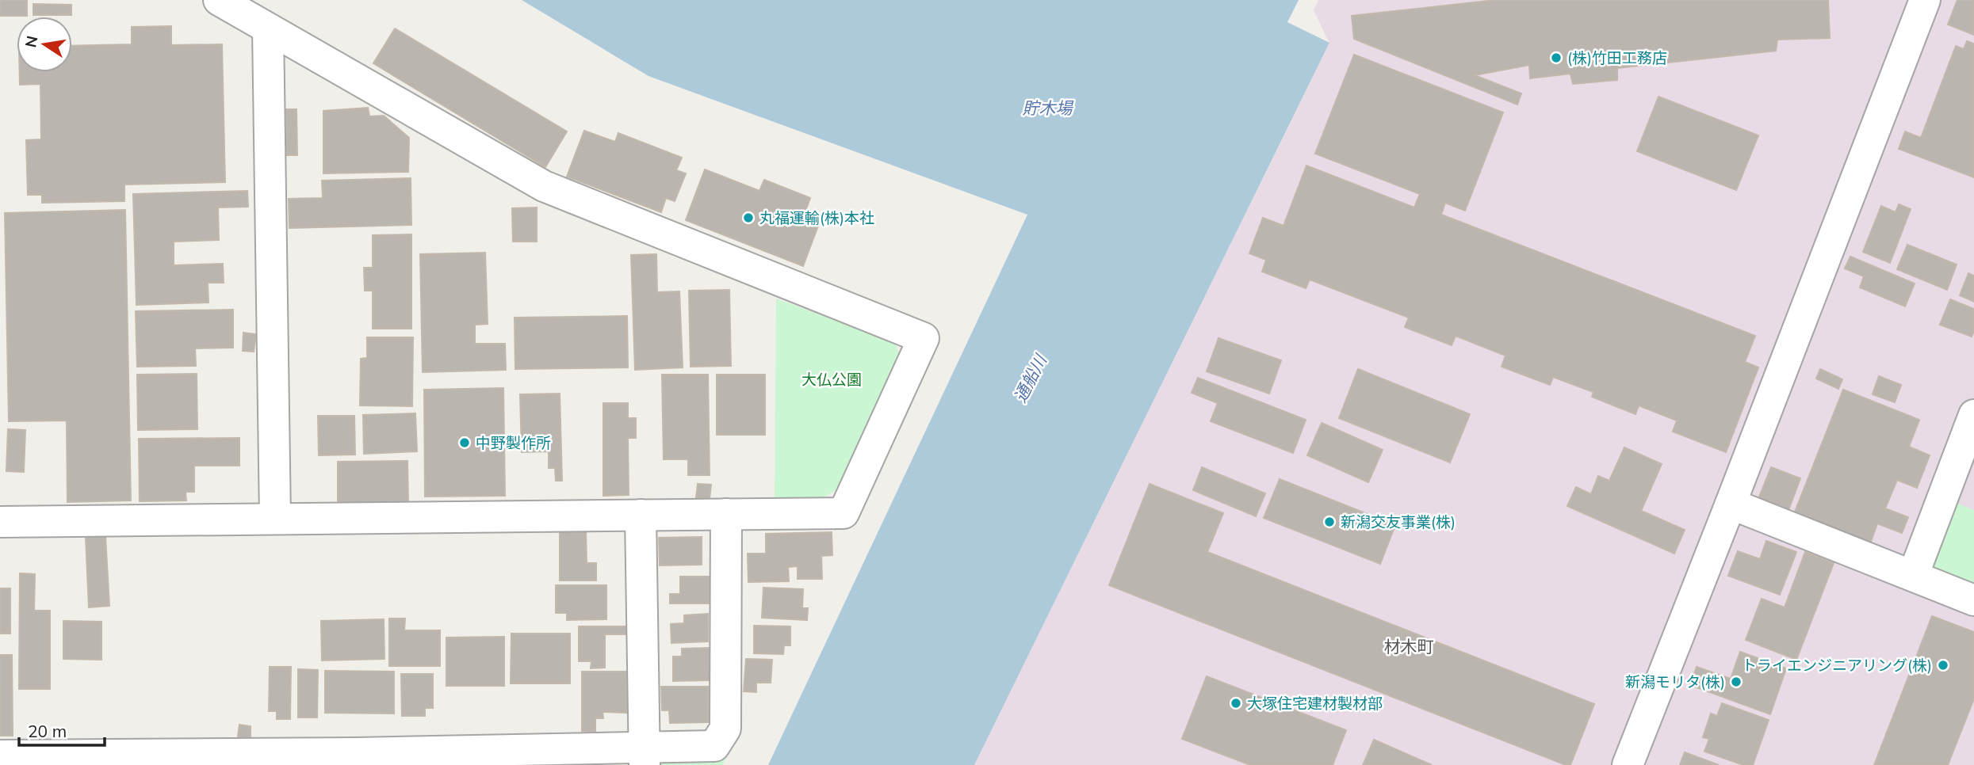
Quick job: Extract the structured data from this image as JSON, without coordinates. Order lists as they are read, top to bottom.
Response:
{
  "districts": ["材木町"],
  "water": ["貯木場", "通船川"],
  "parks": ["大仏公園"],
  "places": [
    "(株)竹田工務店",
    "丸福運輸(株)本社",
    "中野製作所",
    "新潟交友事業(株)",
    "トライエンジニアリング(株)",
    "新潟モリタ(株)",
    "大塚住宅建材製材部"
  ],
  "scale_bar": "20 m",
  "north": "left"
}
